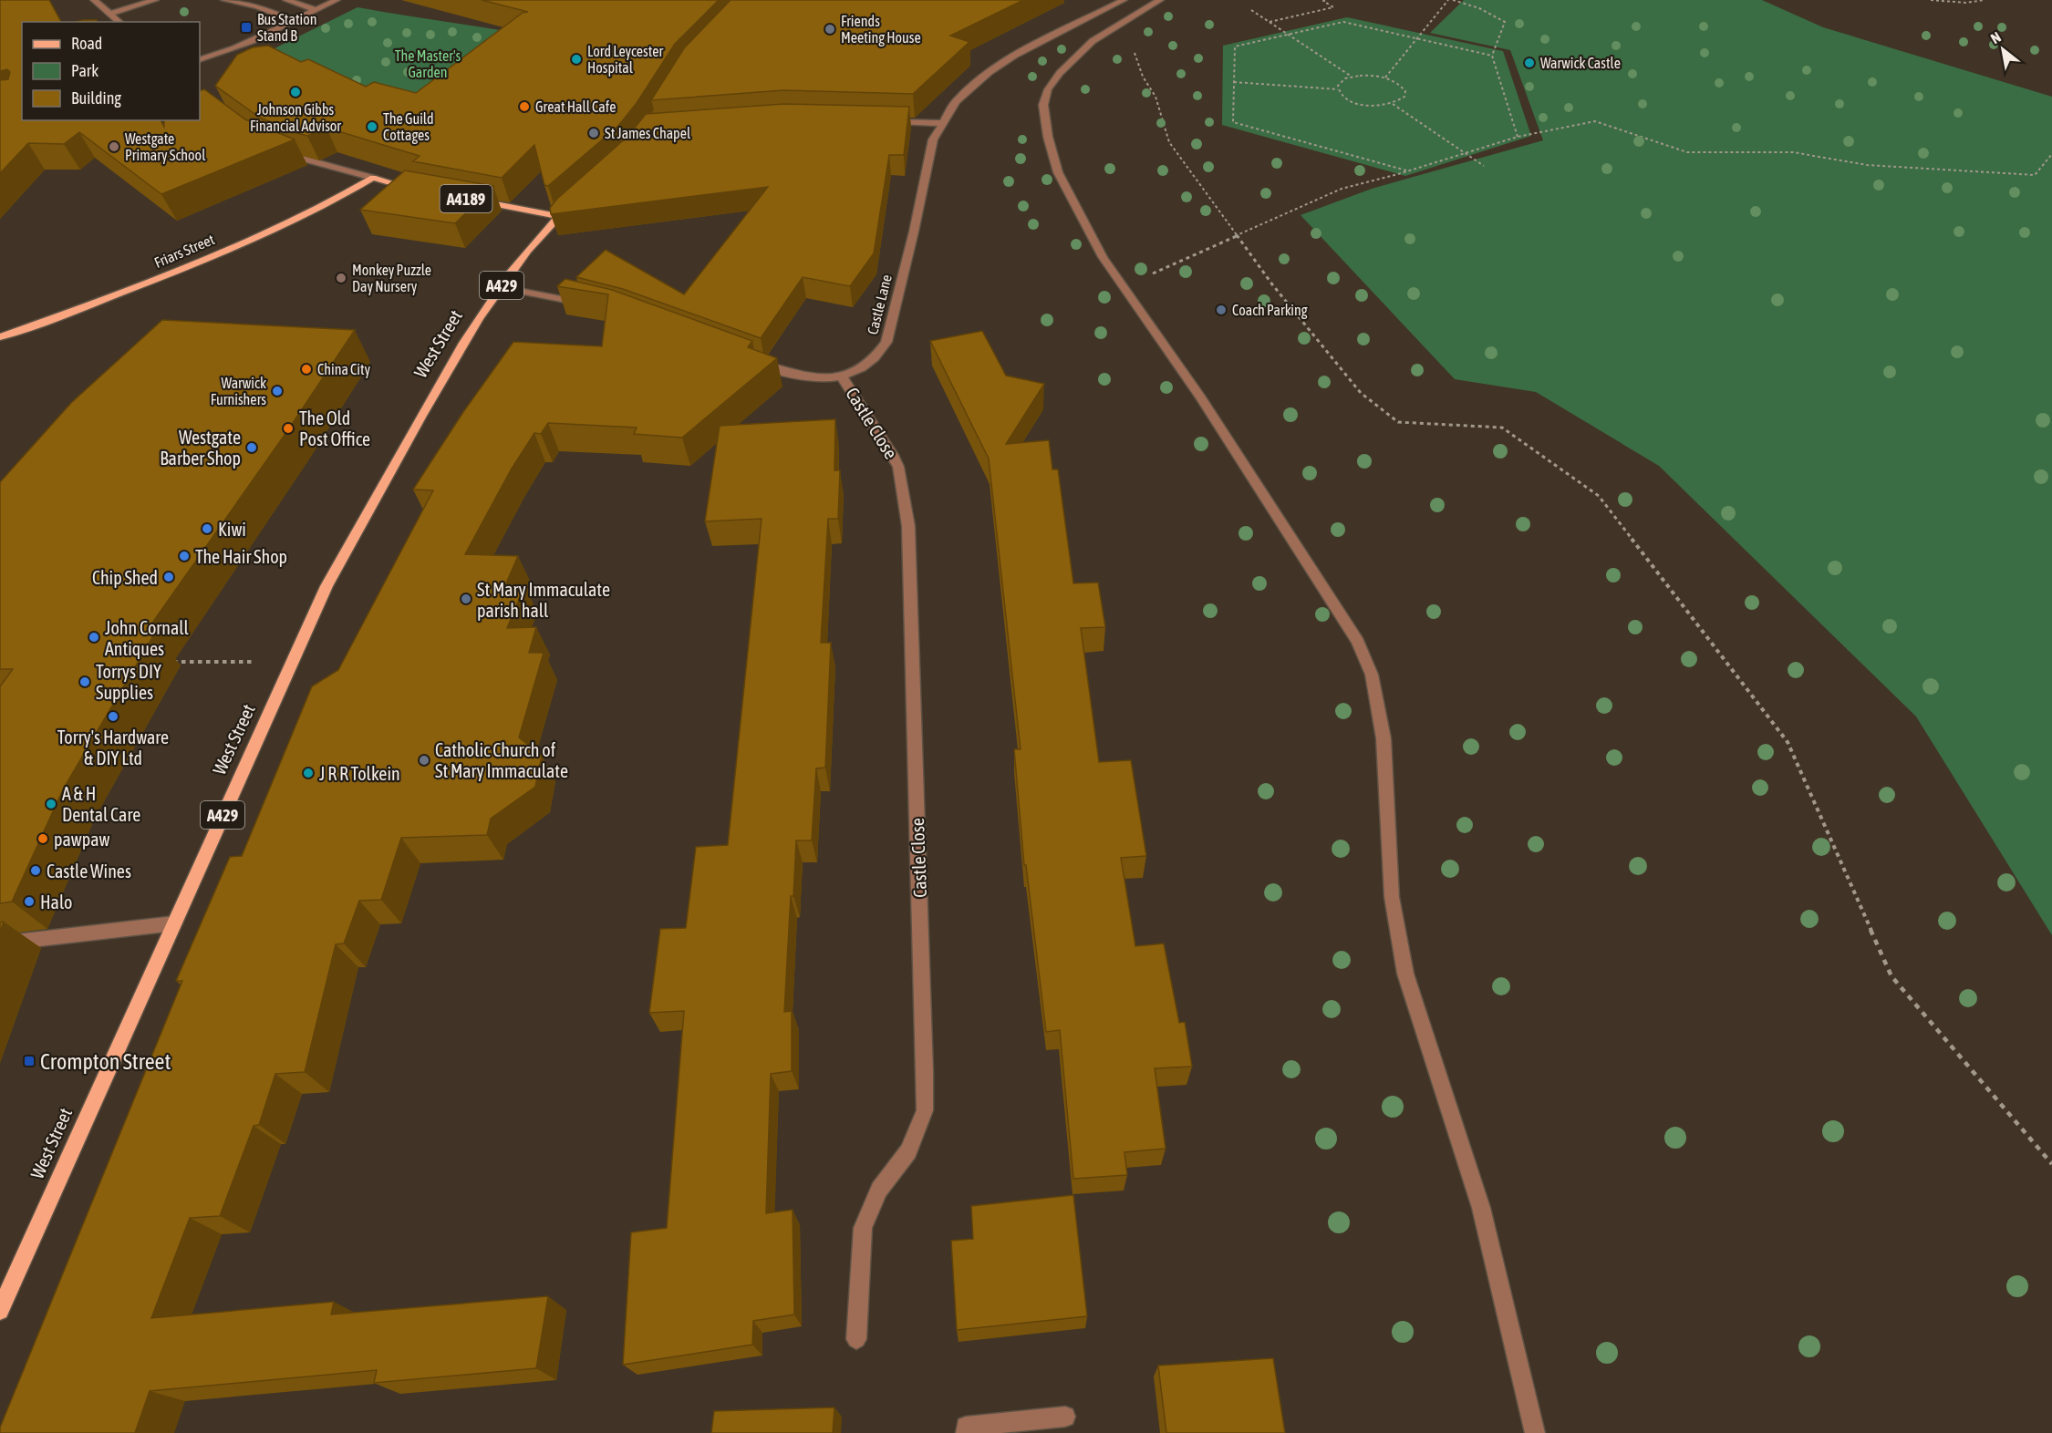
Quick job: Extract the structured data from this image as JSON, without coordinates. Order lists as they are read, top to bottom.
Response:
{
  "streets": {
    "main road": [
      "A4189",
      "Friars Street",
      "A429",
      "West Street"
    ],
    "street": ["Castle Lane", "Castle Close"]
  },
  "crossings": [
    ["A4189", "Friars Street"],
    ["A4189", "A429"],
    ["A4189", "West Street"],
    ["A429", "West Street"],
    ["Castle Lane", "Castle Close"]
  ],
  "parks": ["The Master's Garden"],
  "places": {
    "transit": ["Bus Station Stand B", "Crompton Street"],
    "other": [
      "Friends Meeting House",
      "Lord Leycester Hospital",
      "Warwick Castle",
      "Johnson Gibbs Financial Advisor",
      "Great Hall Cafe",
      "The Guild Cottages",
      "St James Chapel",
      "Westgate Primary School",
      "Monkey Puzzle Day Nursery",
      "Coach Parking",
      "China City",
      "Warwick Furnishers",
      "The Old Post Office",
      "Westgate Barber Shop",
      "Kiwi",
      "The Hair Shop",
      "Chip Shed",
      "St Mary Immaculate parish hall",
      "John Cornall Antiques",
      "Torrys DIY Supplies",
      "Torry's Hardware & DIY Ltd",
      "Catholic Church of St Mary Immaculate",
      "J R R Tolkein",
      "A & H Dental Care",
      "pawpaw",
      "Castle Wines",
      "Halo"
    ]
  },
  "legend": ["Road", "Park", "Building"],
  "north": "top left"
}
